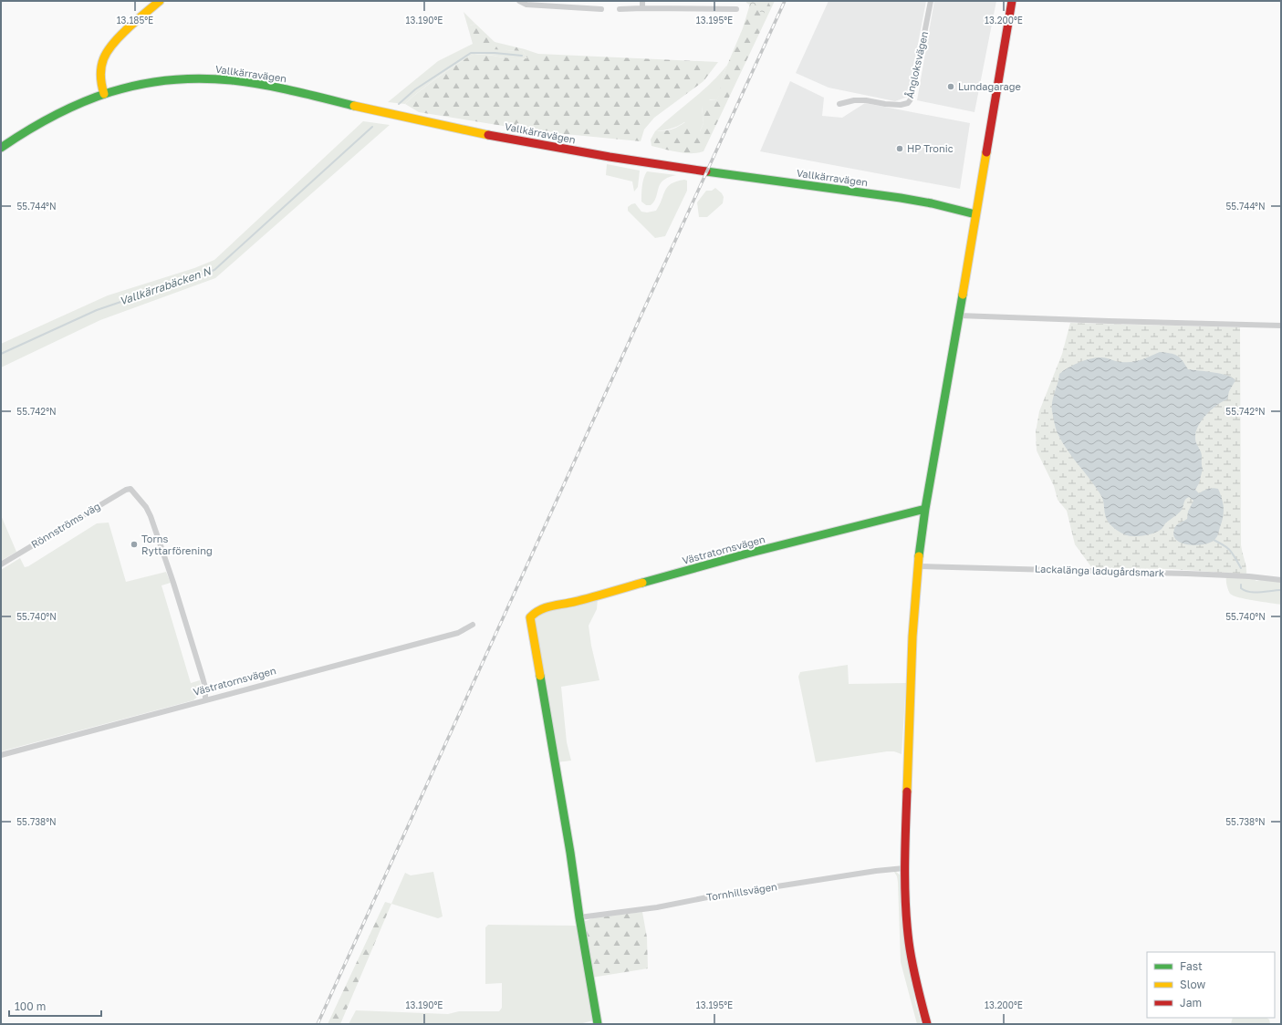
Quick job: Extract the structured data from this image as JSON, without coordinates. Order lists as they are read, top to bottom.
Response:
{
  "streets": {
    "street": [
      "Ångloksvägen",
      "Vallkärravägen",
      "Rönnströms väg",
      "Västratornsvägen",
      "Lackalänga ladugårdsmark",
      "Tornhillsvägen"
    ]
  },
  "crossings": [
    ["Rönnströms väg", "Västratornsvägen"],
    ["Västratornsvägen", "Tornhillsvägen"]
  ],
  "water": ["Vallkärrabäcken N"],
  "places": ["Lundagarage", "HP Tronic", "Torns Ryttarförening"],
  "legend": ["Fast", "Slow", "Jam"],
  "scale_bar": "100 m",
  "coordinates": [
    "13.185°E",
    "13.190°E",
    "13.195°E",
    "13.200°E",
    "55.744°N",
    "55.742°N",
    "55.740°N",
    "55.738°N"
  ]
}
